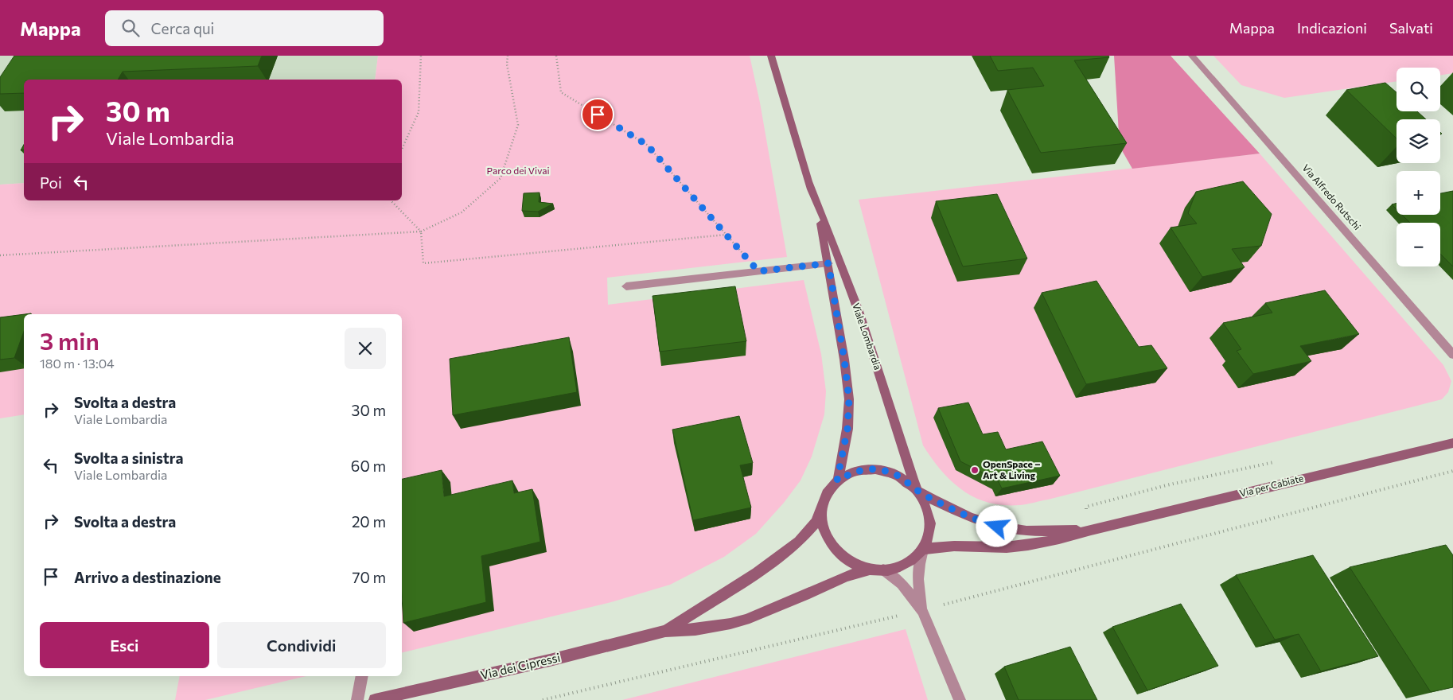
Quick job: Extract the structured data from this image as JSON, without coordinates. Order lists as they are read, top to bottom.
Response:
{
  "streets": {
    "main road": ["Viale Lombardia", "Via per Cabiate", "Via dei Cipressi"],
    "street": ["Via Alfredo Rutschi"]
  },
  "crossings": [
    ["Viale Lombardia", "Via dei Cipressi"]
  ],
  "parks": ["Parco dei Vivai"],
  "places": ["OpenSpace – Art & Living"],
  "page": {
    "header": "Mappa",
    "search": "Cerca qui",
    "nav": ["Mappa", "Indicazioni", "Salvati"],
    "map_buttons": ["+", "−"],
    "turn": ["30 m", "Viale Lombardia"],
    "then": "Poi",
    "heading": ["3 min", "180 m · 13:04"],
    "list": [
      {
        "name": "Svolta a destra",
        "note": "Viale Lombardia",
        "value": "30 m"
      },
      {
        "name": "Svolta a sinistra",
        "note": "Viale Lombardia",
        "value": "60 m"
      },
      {
        "name": "Svolta a destra",
        "value": "20 m"
      },
      {
        "name": "Arrivo a destinazione",
        "value": "70 m"
      }
    ],
    "buttons": ["Esci", "Condividi"]
  }
}
